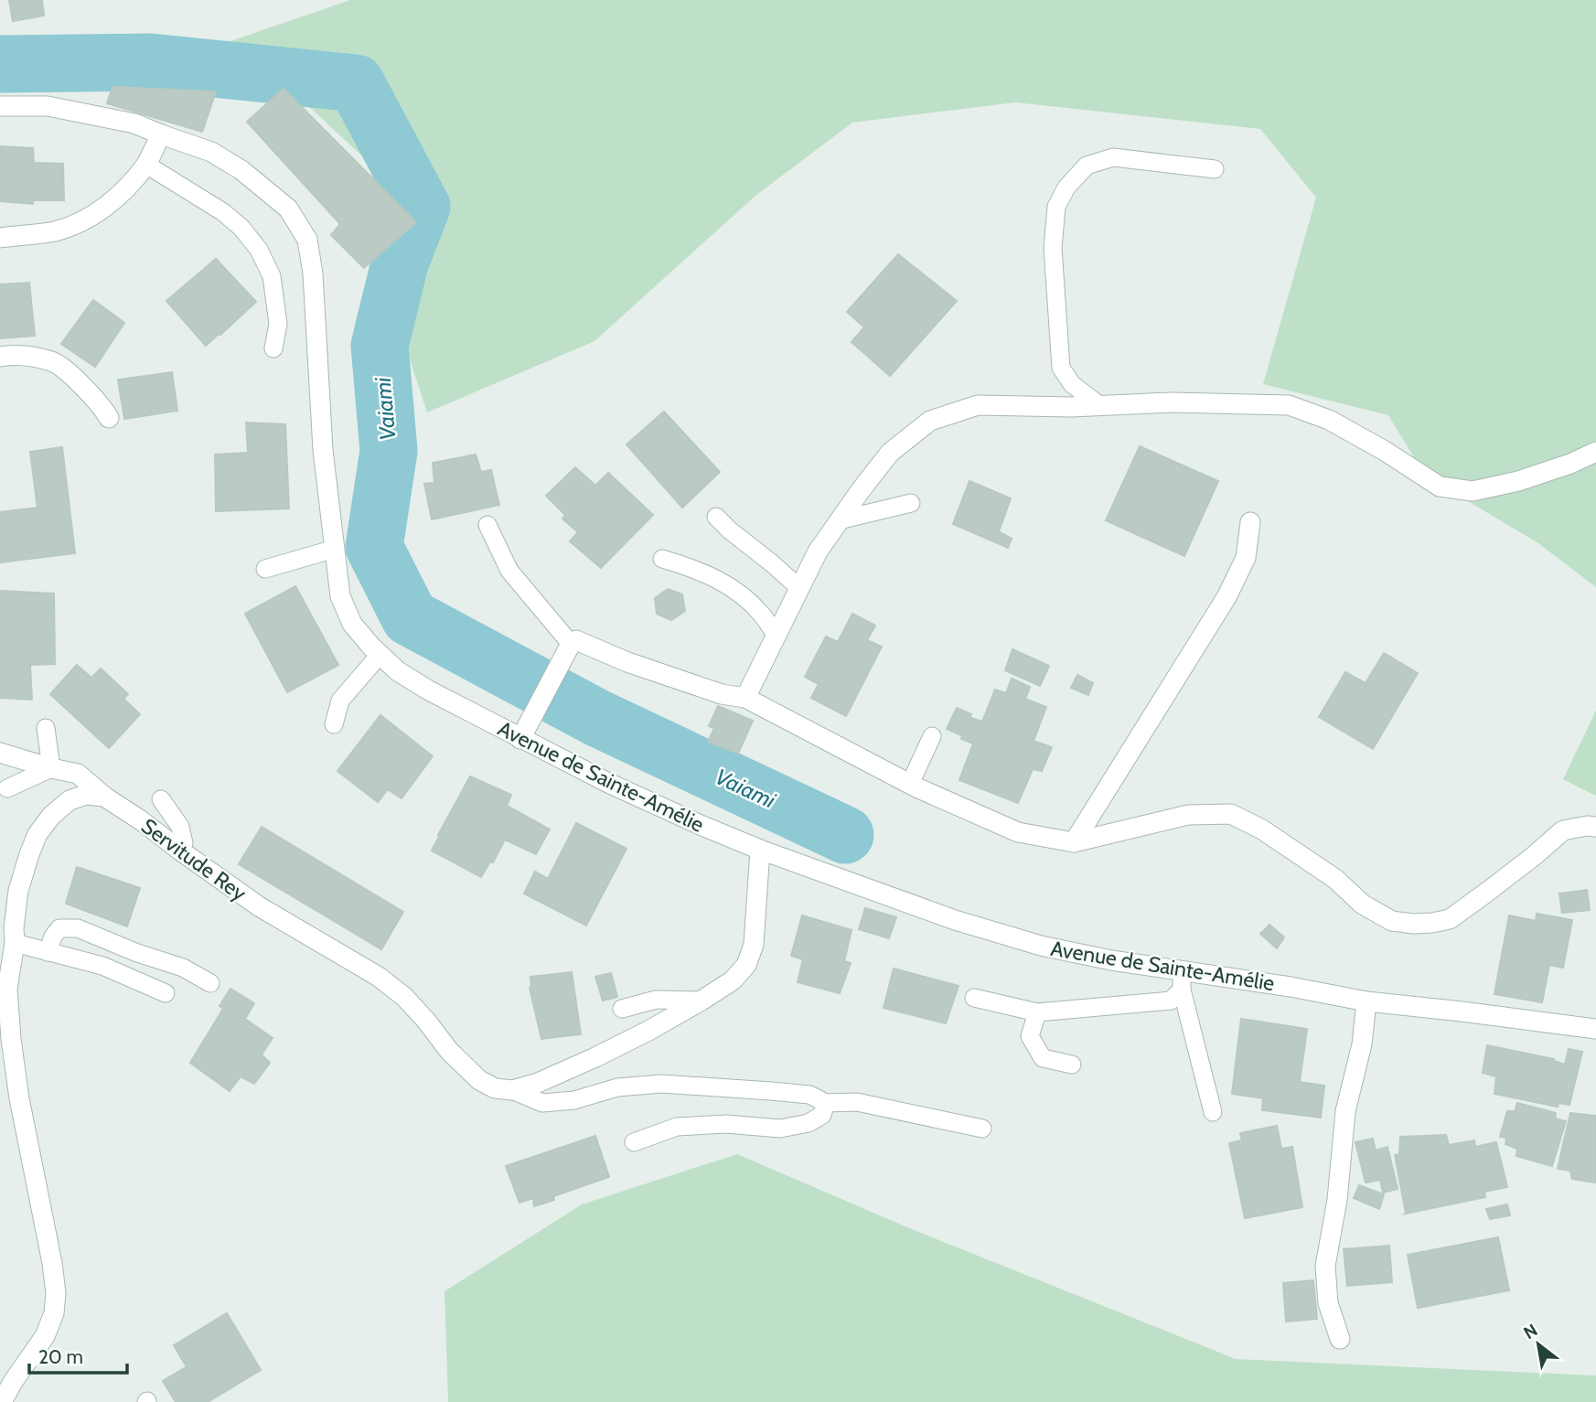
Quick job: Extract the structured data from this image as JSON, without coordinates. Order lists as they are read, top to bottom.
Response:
{
  "streets": {
    "street": ["Avenue de Sainte-Amélie", "Servitude Rey"]
  },
  "water": ["Vaiami"],
  "scale_bar": "20 m",
  "north": "top left"
}
